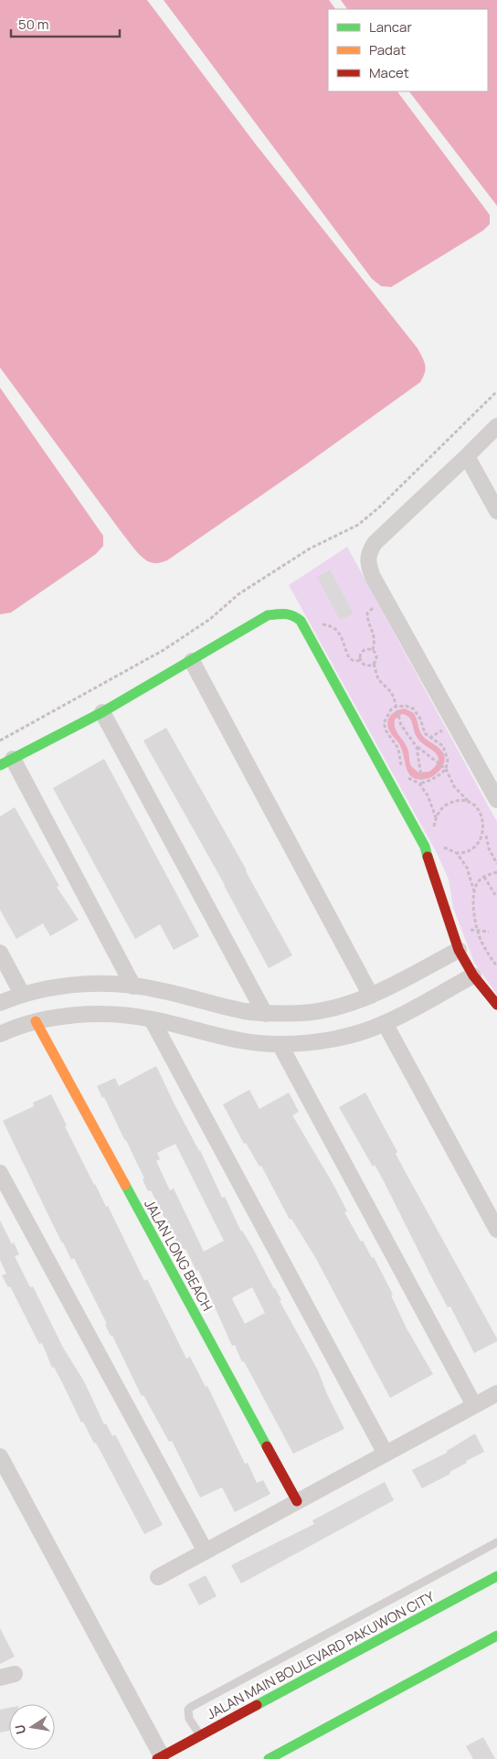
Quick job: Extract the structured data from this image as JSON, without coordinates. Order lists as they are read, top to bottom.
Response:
{
  "streets": {
    "street": ["JALAN LONG BEACH", "JALAN MAIN BOULEVARD PAKUWON CITY"]
  },
  "legend": ["Lancar", "Padat", "Macet"],
  "scale_bar": "50 m",
  "north": "left"
}
